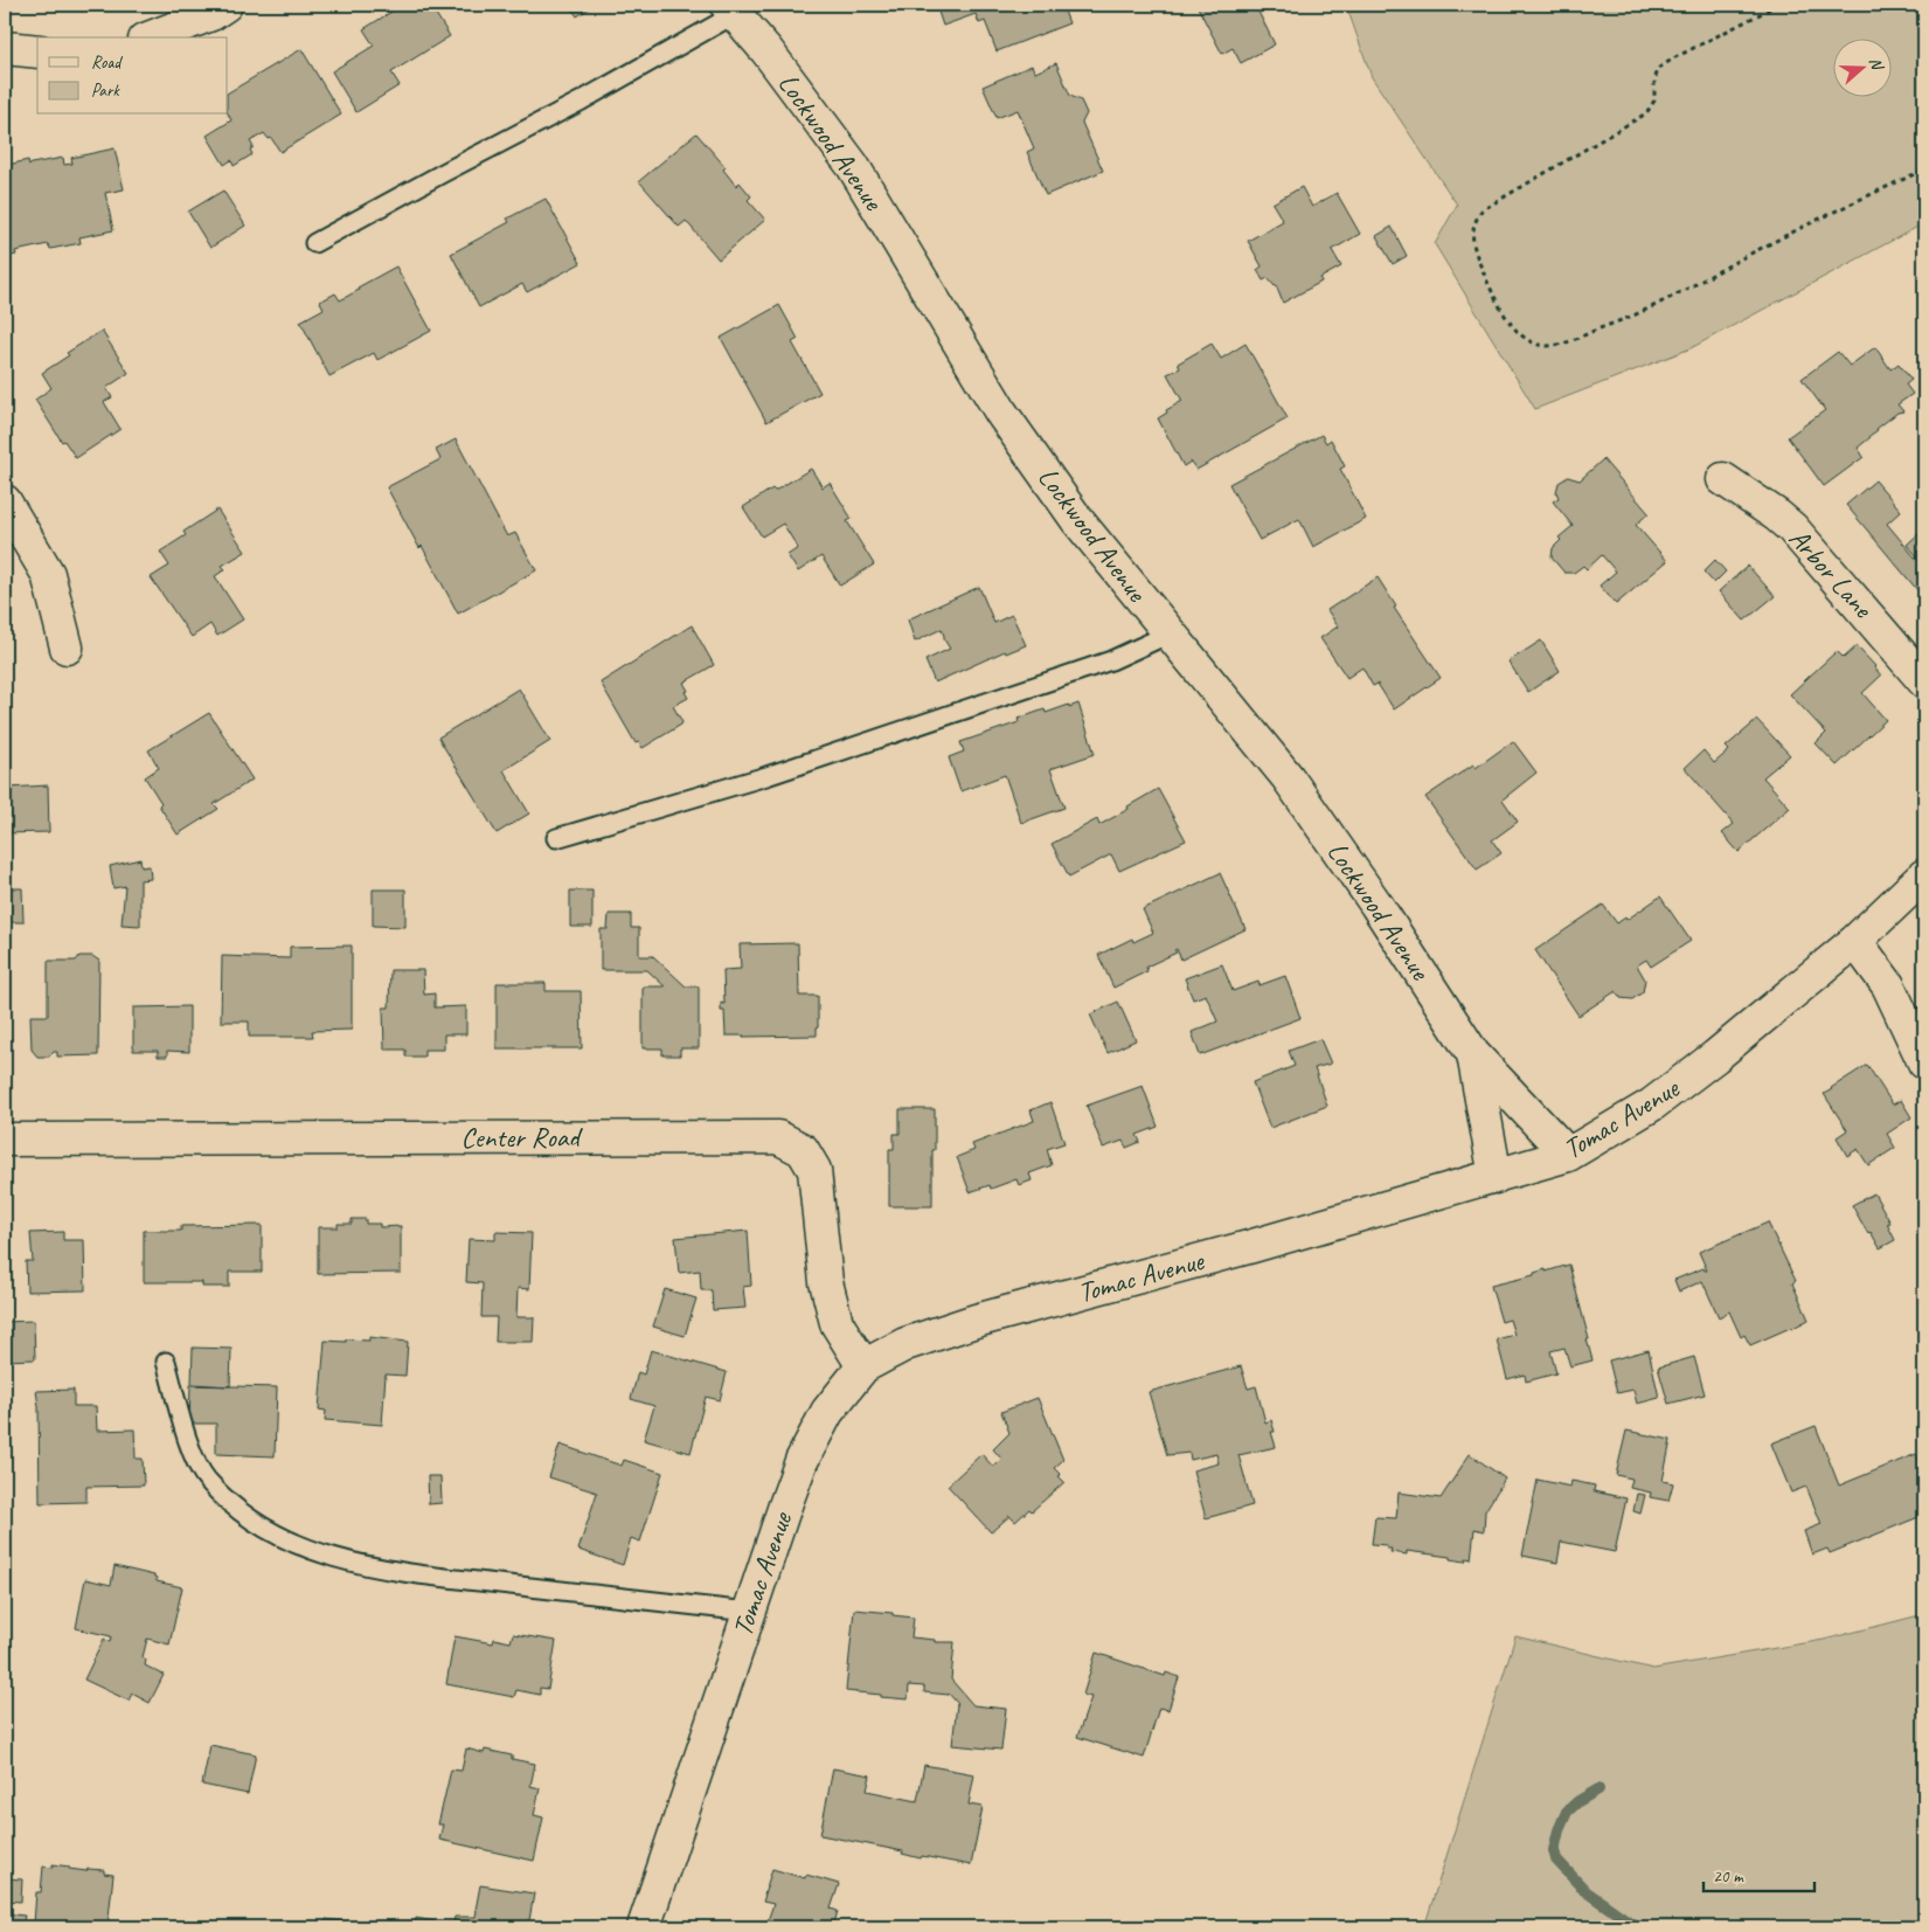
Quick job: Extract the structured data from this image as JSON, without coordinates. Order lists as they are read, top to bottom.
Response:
{
  "streets": {
    "street": [
      "Lockwood Avenue",
      "Arbor Lane",
      "Tomac Avenue",
      "Center Road"
    ]
  },
  "crossings": [
    ["Lockwood Avenue", "Tomac Avenue"],
    ["Tomac Avenue", "Center Road"]
  ],
  "legend": ["Road", "Park"],
  "scale_bar": "20 m",
  "north": "right"
}
